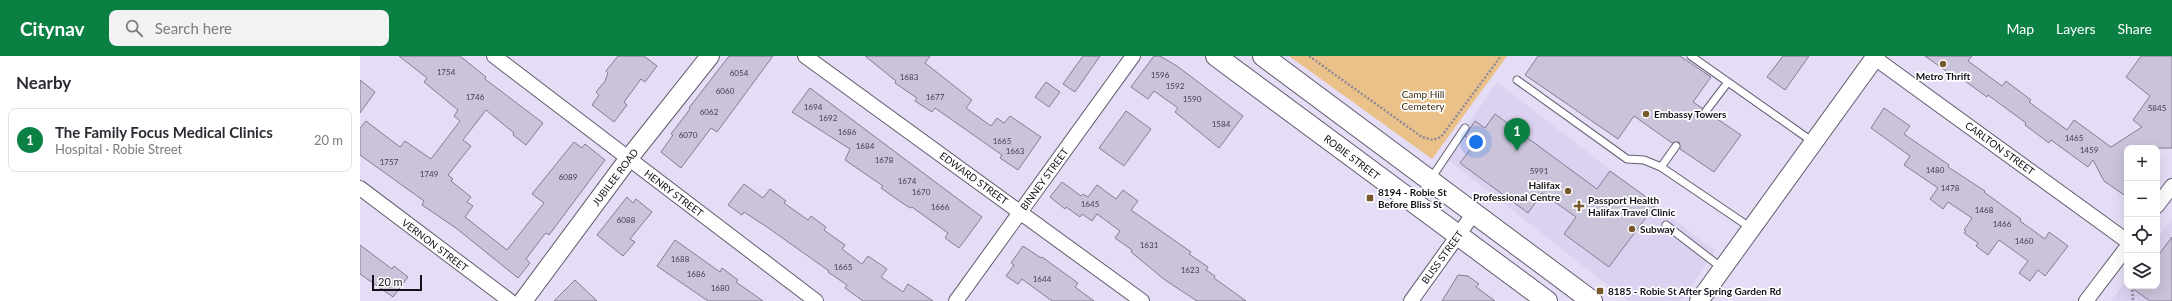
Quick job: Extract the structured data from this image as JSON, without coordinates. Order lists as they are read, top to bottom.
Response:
{
  "streets": {
    "main road": ["ROBIE STREET"],
    "street": [
      "CARLTON STREET",
      "JUBILEE ROAD",
      "EDWARD STREET",
      "BINNEY STREET",
      "HENRY STREET",
      "VERNON STREET",
      "BLISS STREET"
    ]
  },
  "crossings": [
    ["ROBIE STREET", "BLISS STREET"],
    ["JUBILEE ROAD", "HENRY STREET"],
    ["EDWARD STREET", "BINNEY STREET"]
  ],
  "parks": ["Camp Hill Cemetery"],
  "places": {
    "other": [
      "Metro Thrift",
      "Embassy Towers",
      "Halifax Professional Centre",
      "Subway"
    ],
    "transit": ["8194 - Robie St Before Bliss St", "8185 - Robie St After Spring Garden Rd"],
    "health": ["Passport Health Halifax Travel Clinic"]
  },
  "house_numbers": [
    "1754",
    "6054",
    "1596",
    "1683",
    "1592",
    "6060",
    "1746",
    "1677",
    "1590",
    "1694",
    "5845",
    "6062",
    "1692",
    "1584",
    "1686",
    "6070",
    "1465",
    "1665",
    "1684",
    "1459",
    "1663",
    "1678",
    "1757",
    "1480",
    "5991",
    "1749",
    "6089",
    "1674",
    "1478",
    "1670",
    "1645",
    "1666",
    "1468",
    "6088",
    "1466",
    "1460",
    "1631",
    "1688",
    "1665",
    "1623",
    "1686",
    "1644",
    "1680"
  ],
  "scale_bar": "20 m",
  "page": {
    "header": "Citynav",
    "search": "Search here",
    "nav": ["Map", "Layers", "Share"],
    "heading": "Nearby",
    "list": [
      {
        "mark": "1",
        "name": "The Family Focus Medical Clinics",
        "note": "Hospital · Robie Street",
        "value": "20 m"
      }
    ],
    "pins": "1",
    "map_buttons": ["+", "−"],
    "scale": "20 m"
  }
}
